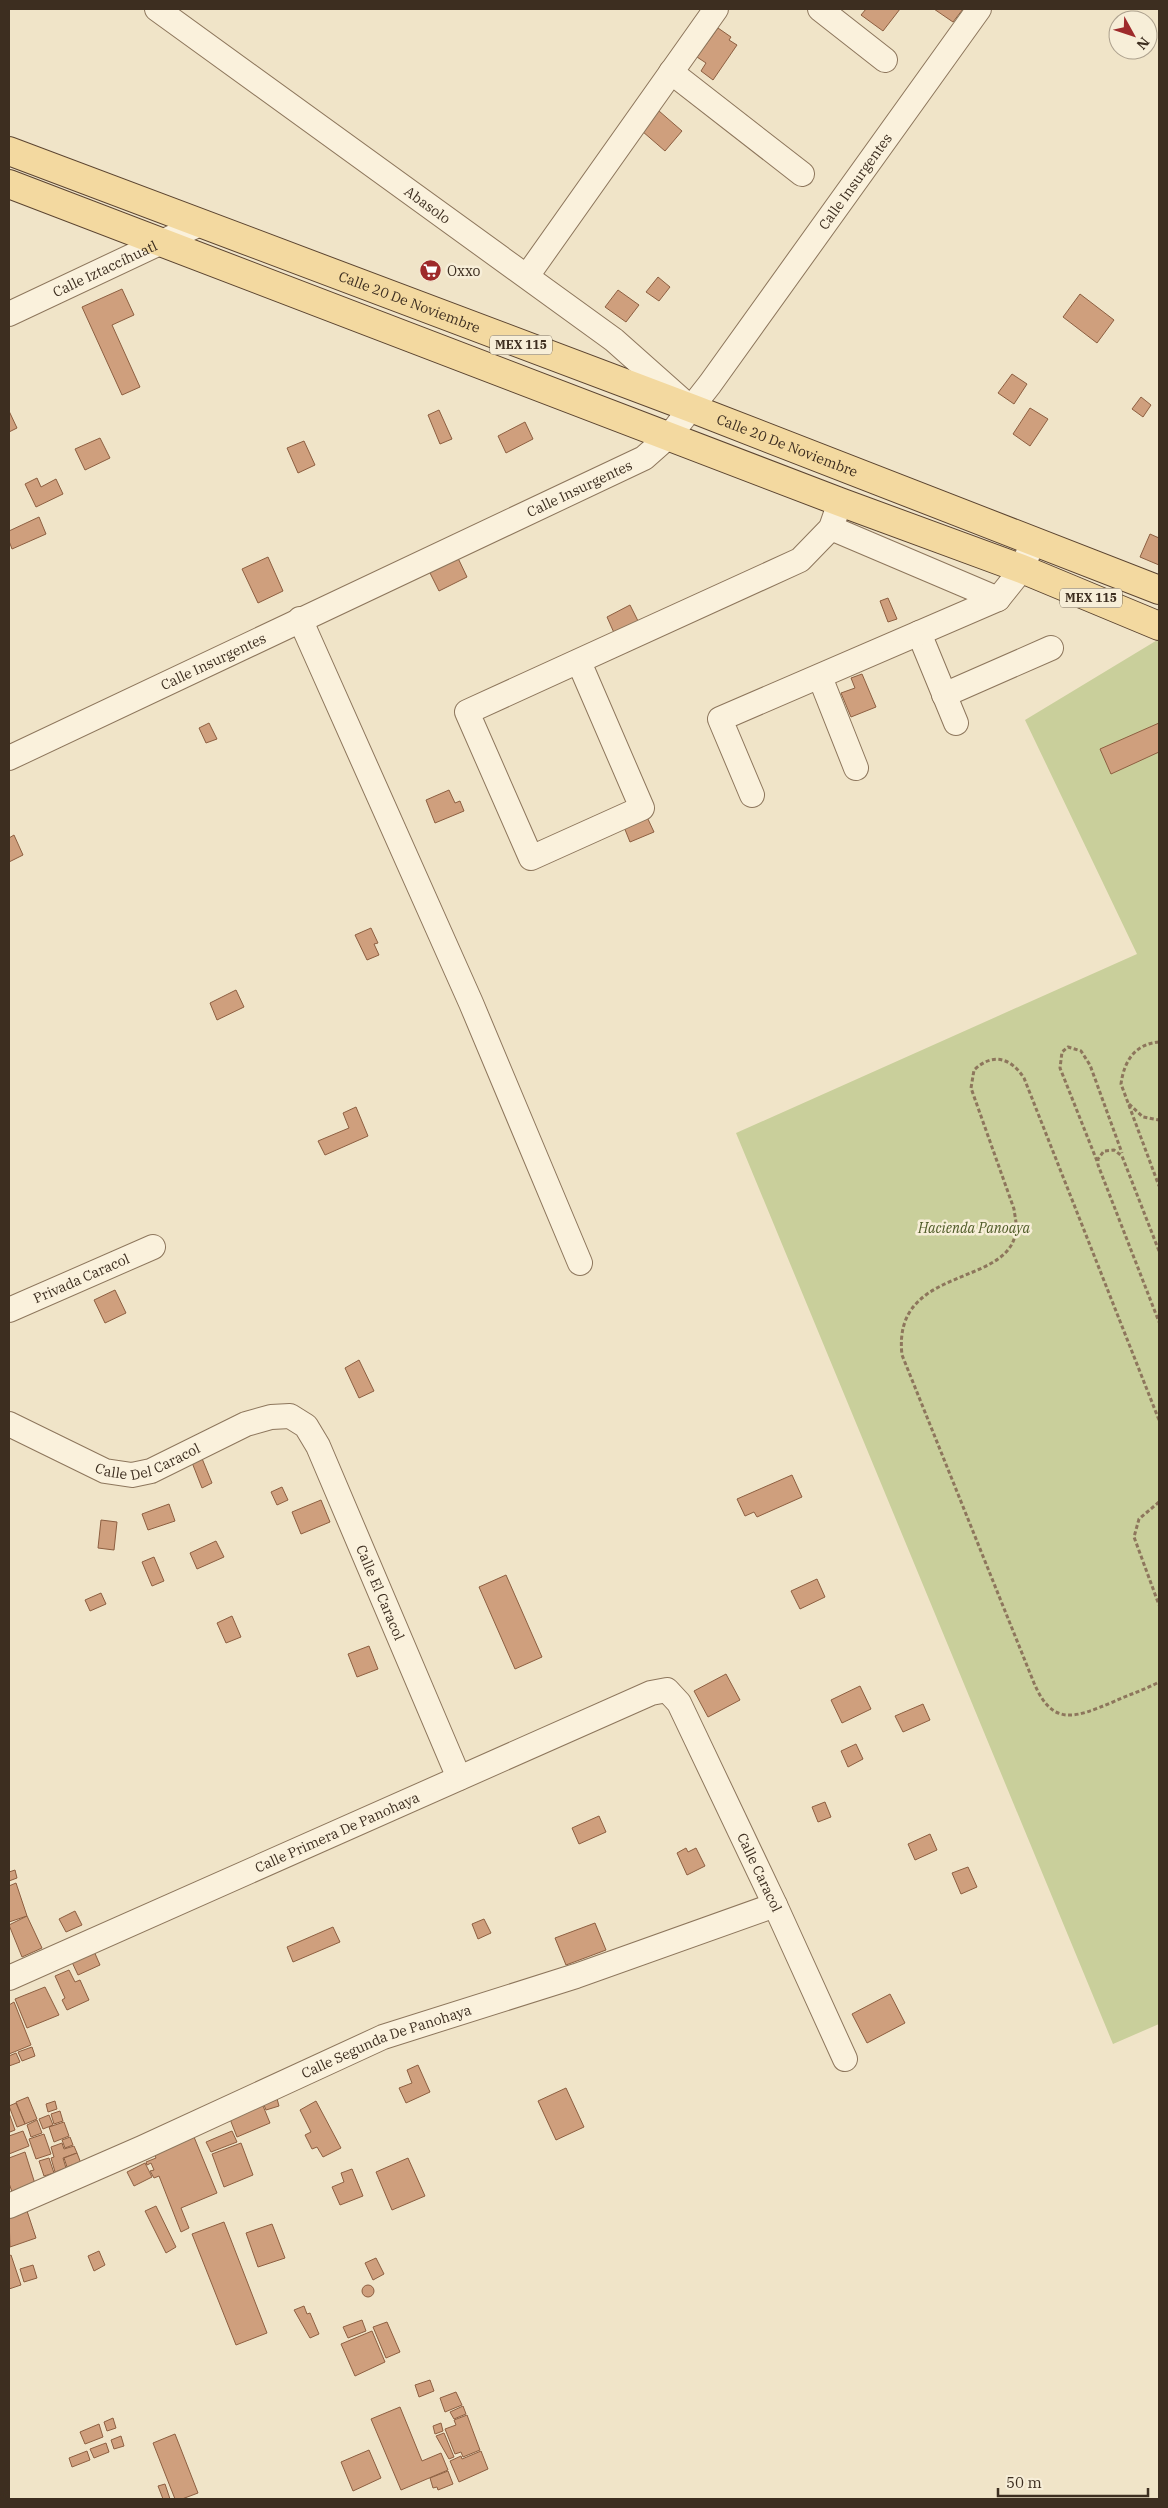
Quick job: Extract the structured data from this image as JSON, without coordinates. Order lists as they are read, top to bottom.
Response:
{
  "streets": {
    "main road": ["Calle 20 De Noviembre", "MEX 115"],
    "street": [
      "Calle Insurgentes",
      "Abasolo",
      "Calle Iztaccíhuatl",
      "Privada Caracol",
      "Calle Del Caracol",
      "Calle El Caracol",
      "Calle Primera De Panohaya",
      "Calle Caracol",
      "Calle Segunda De Panohaya"
    ]
  },
  "crossings": [
    ["Calle Insurgentes", "Abasolo"],
    ["Calle Insurgentes", "Calle 20 De Noviembre"],
    ["Calle Insurgentes", "MEX 115"],
    ["Abasolo", "Calle 20 De Noviembre"],
    ["Calle Iztaccíhuatl", "Calle 20 De Noviembre"],
    ["Calle Iztaccíhuatl", "MEX 115"],
    ["Calle 20 De Noviembre", "MEX 115"],
    ["Calle Del Caracol", "Calle El Caracol"],
    ["Calle El Caracol", "Calle Primera De Panohaya"],
    ["Calle Primera De Panohaya", "Calle Caracol"],
    ["Calle Caracol", "Calle Segunda De Panohaya"]
  ],
  "parks": ["Hacienda Panoaya"],
  "places": {
    "supermarket": ["Oxxo"]
  },
  "scale_bar": "50 m",
  "north": "bottom right"
}
